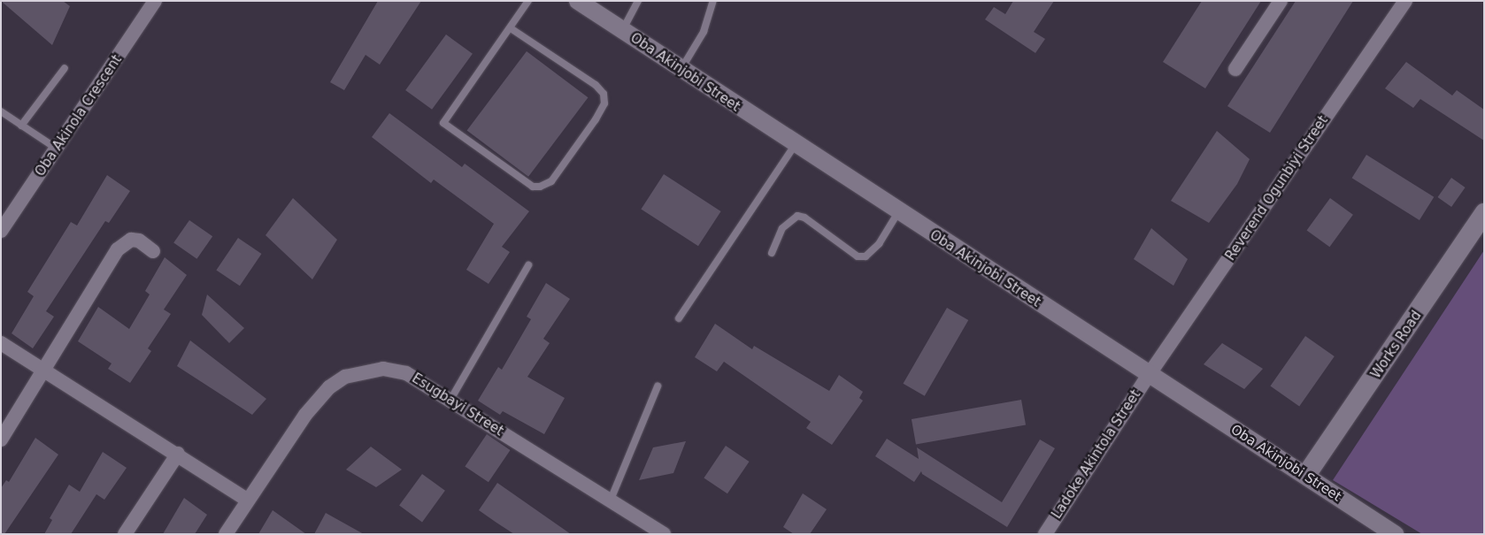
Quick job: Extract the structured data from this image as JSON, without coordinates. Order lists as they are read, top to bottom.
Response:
{
  "streets": {
    "main road": ["Works Road"],
    "street": [
      "Oba Akinjobi Street",
      "Oba Akinola Crescent",
      "Reverend Ogunbiyi Street",
      "Esugbayi Street",
      "Ladoke Akintola Street"
    ]
  },
  "crossings": [
    ["Oba Akinjobi Street", "Reverend Ogunbiyi Street"],
    ["Oba Akinjobi Street", "Works Road"],
    ["Oba Akinjobi Street", "Ladoke Akintola Street"],
    ["Reverend Ogunbiyi Street", "Ladoke Akintola Street"]
  ]
}
